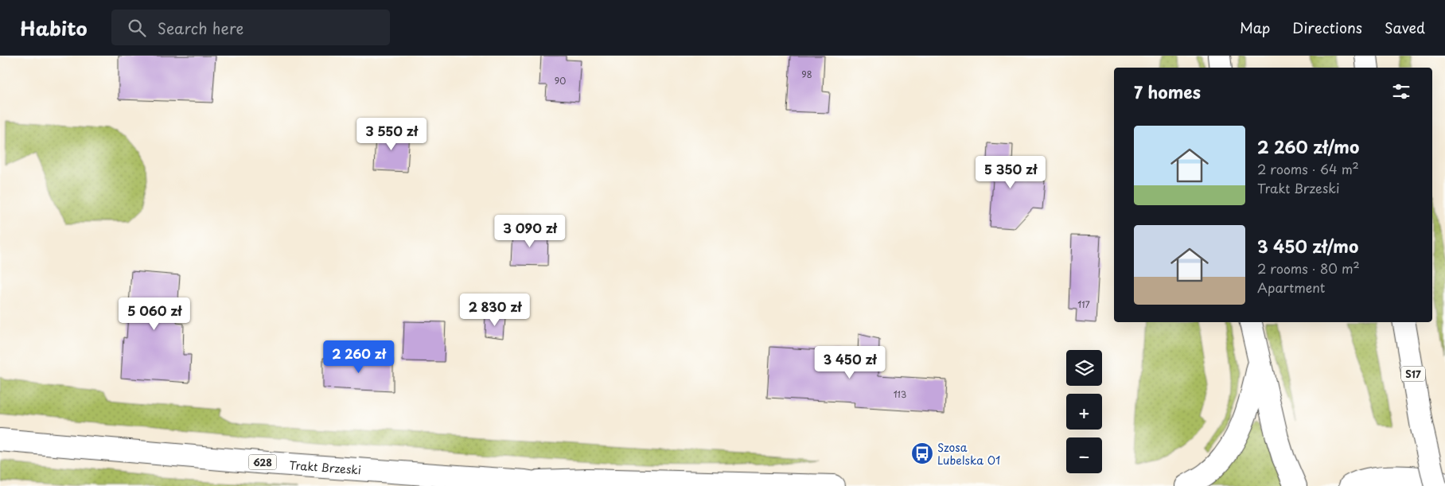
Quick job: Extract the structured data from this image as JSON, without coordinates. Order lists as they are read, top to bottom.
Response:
{
  "streets": {
    "main road": ["S17", "628", "Trakt Brzeski"]
  },
  "places": {
    "bus stop": ["Szosa Lubelska 01"]
  },
  "house_numbers": [
    "98",
    "90",
    "117",
    "113"
  ],
  "page": {
    "header": "Habito",
    "search": "Search here",
    "nav": ["Map", "Directions", "Saved"],
    "heading": "7 homes",
    "list": [
      {
        "name": "2 260 zł/mo",
        "note": "2 rooms · 64 m² · Trakt Brzeski"
      },
      {
        "name": "3 450 zł/mo",
        "note": "2 rooms · 80 m² · Apartment"
      }
    ],
    "price": [
      "3 550 zł",
      "5 350 zł",
      "3 090 zł",
      "2 830 zł",
      "5 060 zł",
      "2 260 zł",
      "3 450 zł"
    ],
    "map_buttons": ["+", "−"]
  }
}
